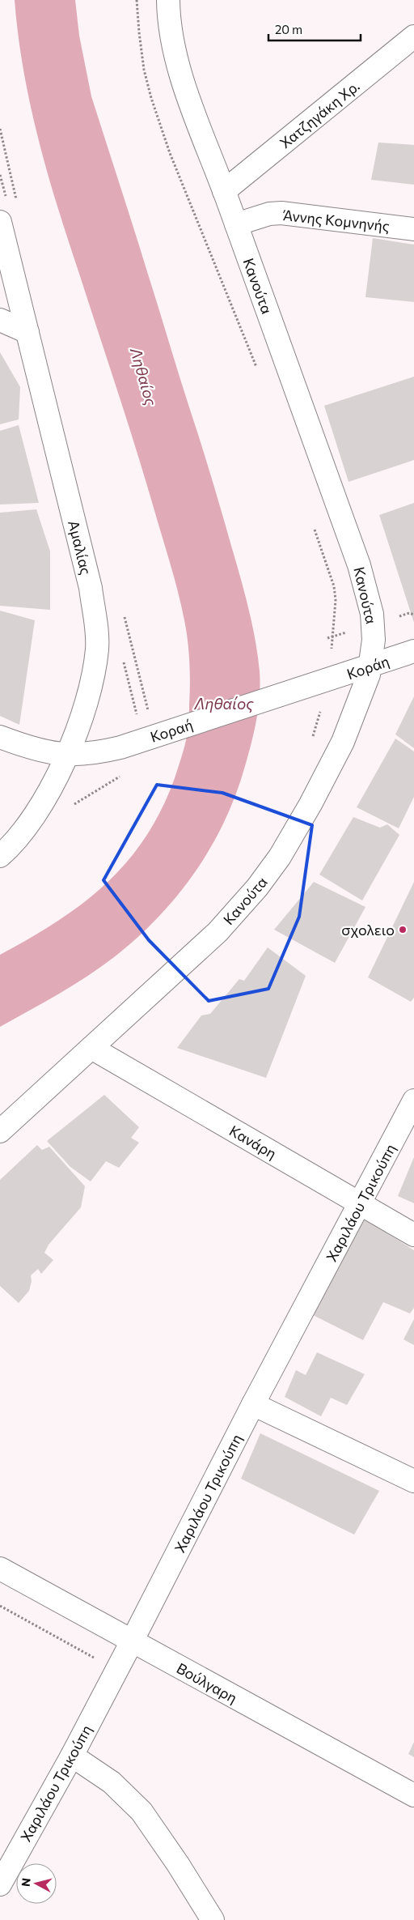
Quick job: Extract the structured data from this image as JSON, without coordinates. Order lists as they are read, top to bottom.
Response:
{
  "streets": {
    "street": [
      "Χατζηγάκη Χρ.",
      "Άννης Κομνηνής",
      "Κανούτα",
      "Αμαλίας",
      "Κοράη",
      "Κοραή",
      "Κανάρη",
      "Χαριλάου Τρικούπη",
      "Βούλγαρη"
    ]
  },
  "crossings": [
    ["Χατζηγάκη Χρ.", "Κανούτα"],
    ["Άννης Κομνηνής", "Κανούτα"],
    ["Κανούτα", "Κοράη"],
    ["Κανούτα", "Κανάρη"],
    ["Αμαλίας", "Κοραή"],
    ["Κοράη", "Κοραή"],
    ["Κανάρη", "Χαριλάου Τρικούπη"],
    ["Χαριλάου Τρικούπη", "Βούλγαρη"]
  ],
  "water": ["Ληθαίος"],
  "places": ["σχολειο"],
  "scale_bar": "20 m",
  "north": "left"
}
